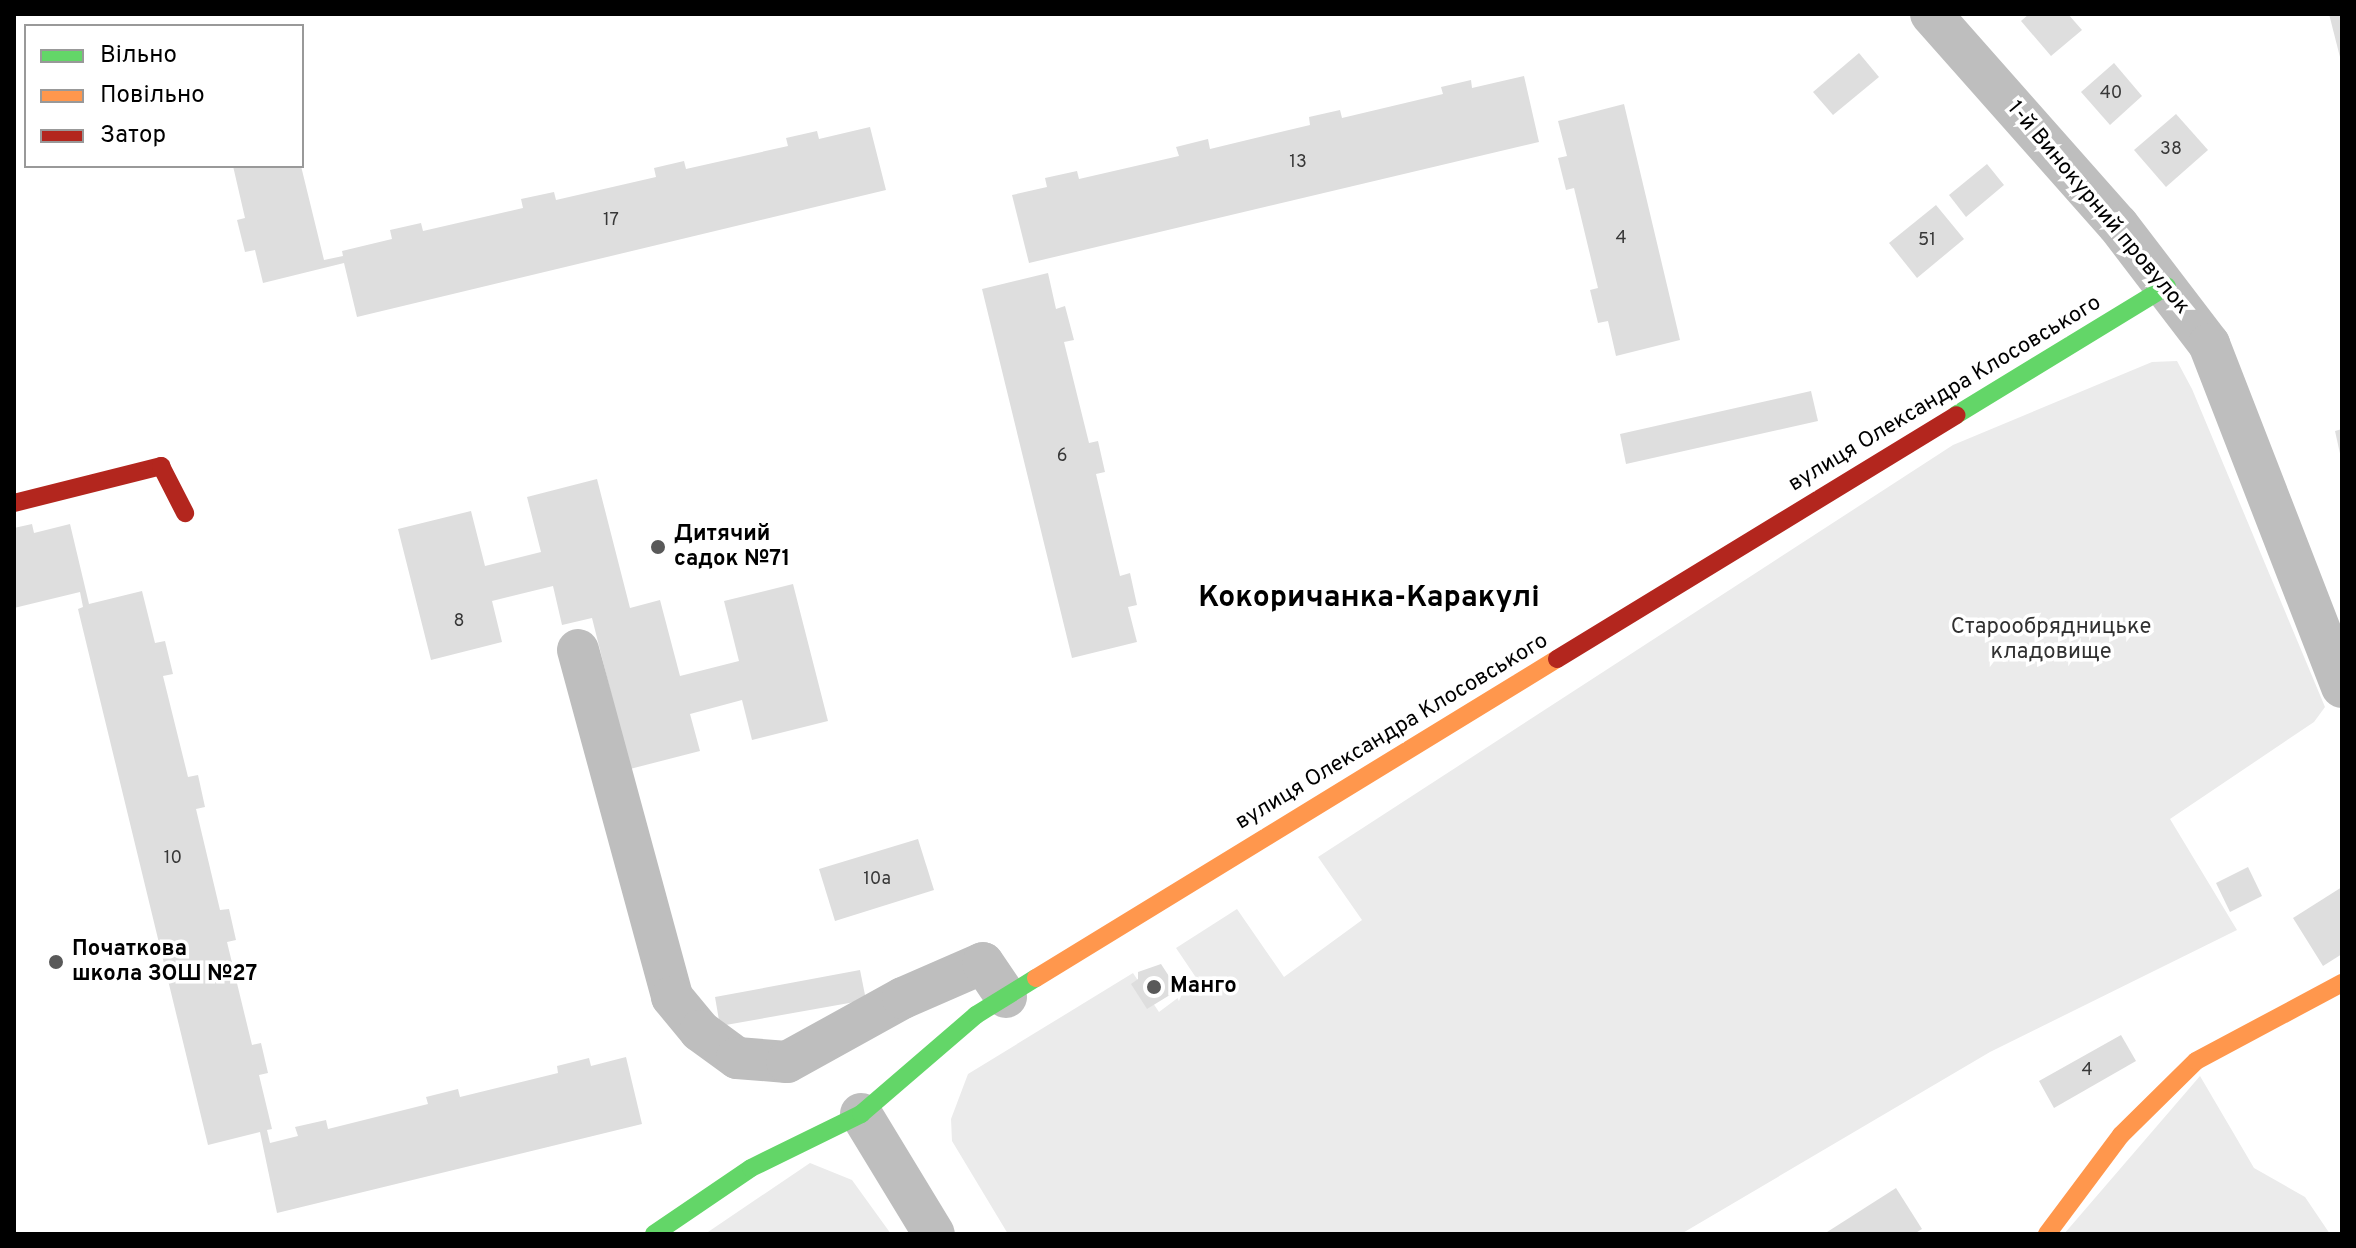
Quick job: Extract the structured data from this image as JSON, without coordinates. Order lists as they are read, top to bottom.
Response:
{
  "streets": {
    "street": ["1-й Винокурний провулок", "вулиця Олександра Клосовського"]
  },
  "crossings": [
    ["1-й Винокурний провулок", "вулиця Олександра Клосовського"]
  ],
  "districts": ["Кокоричанка-Каракулі"],
  "parks": ["Старообрядницьке кладовище"],
  "places": ["Дитячий садок №71", "Початкова школа ЗОШ №27", "Манго"],
  "house_numbers": [
    "40",
    "38",
    "13",
    "17",
    "4",
    "51",
    "6",
    "8",
    "10",
    "10а",
    "4"
  ],
  "legend": ["Вільно", "Повільно", "Затор"]
}
